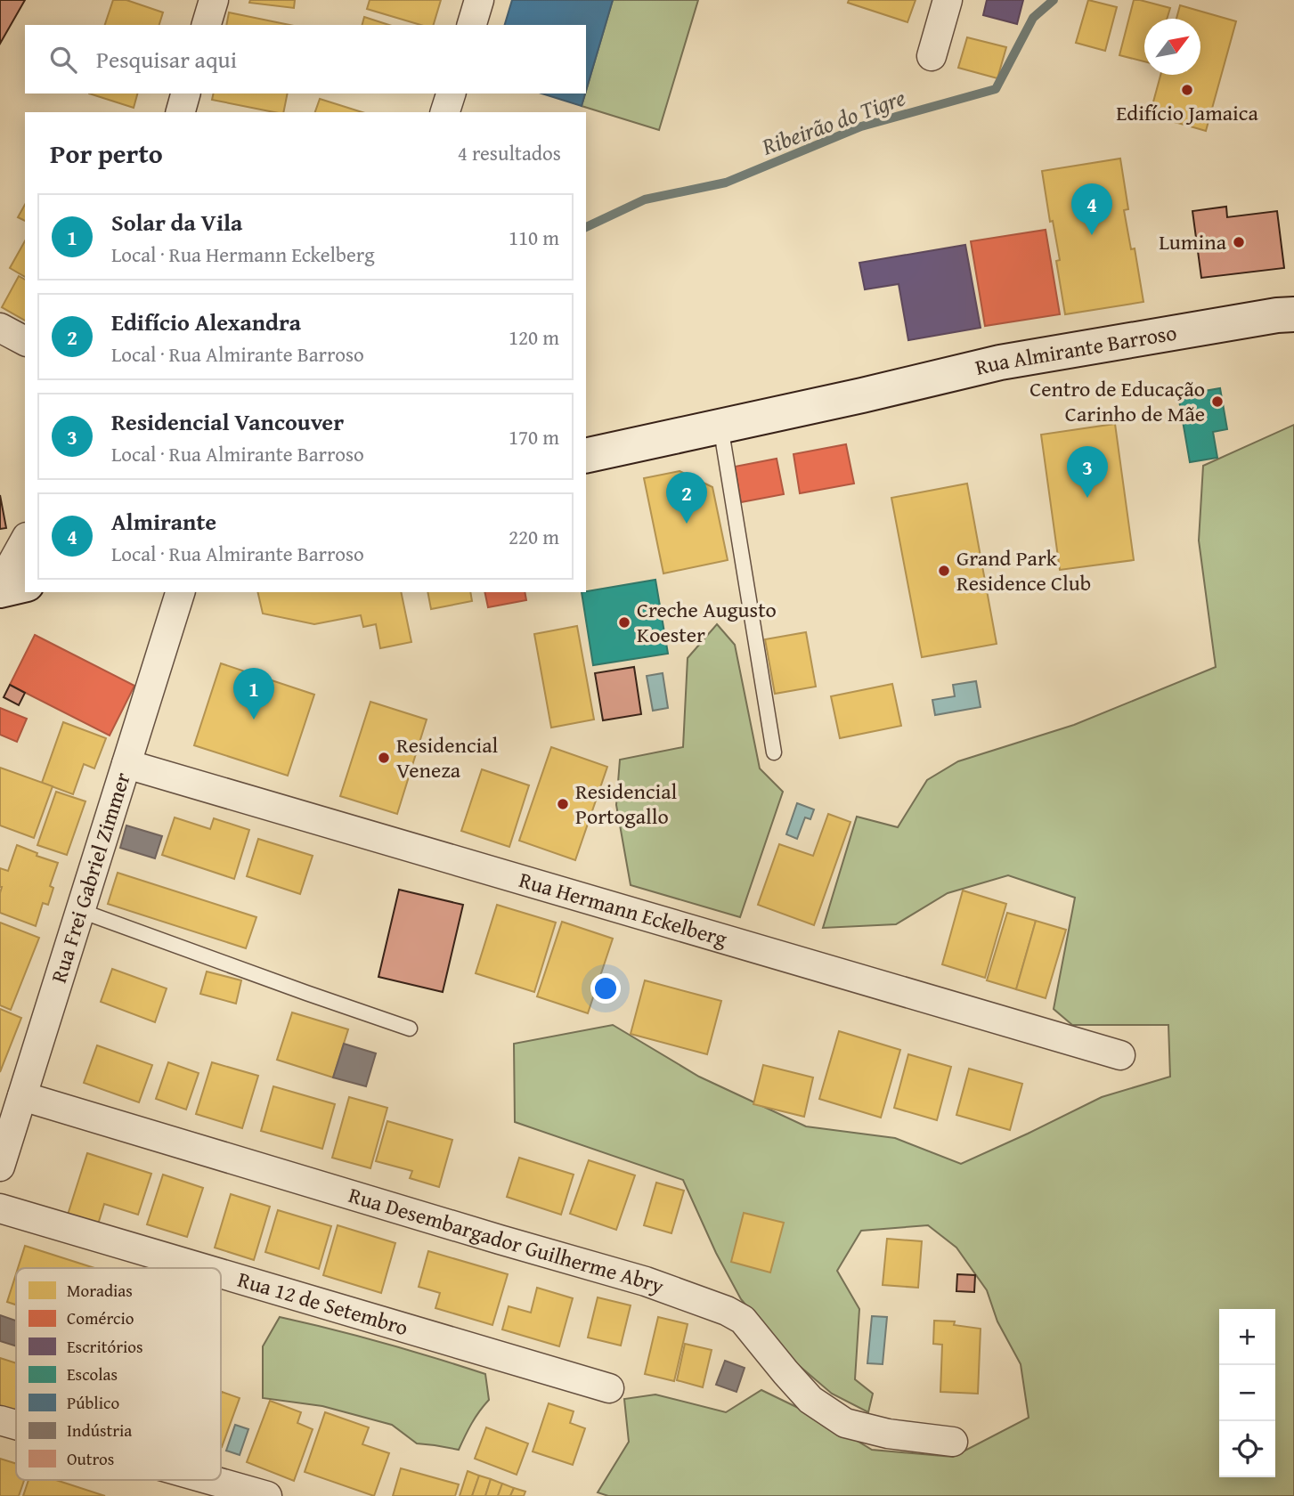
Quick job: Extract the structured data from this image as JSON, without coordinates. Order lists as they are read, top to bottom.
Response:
{
  "streets": {
    "main road": ["Rua Almirante Barroso"],
    "street": [
      "Rua Frei Gabriel Zimmer",
      "Rua Hermann Eckelberg",
      "Rua Desembargador Guilherme Abry",
      "Rua 12 de Setembro"
    ]
  },
  "crossings": [
    ["Rua Frei Gabriel Zimmer", "Rua Hermann Eckelberg"],
    ["Rua Frei Gabriel Zimmer", "Rua Desembargador Guilherme Abry"]
  ],
  "water": ["Ribeirão do Tigre"],
  "places": [
    "Edifício Jamaica",
    "Lumina",
    "Centro de Educação Carinho de Mãe",
    "Grand Park Residence Club",
    "Creche Augusto Koester",
    "Residencial Veneza",
    "Residencial Portogallo"
  ],
  "legend": [
    "Moradias",
    "Comércio",
    "Escritórios",
    "Escolas",
    "Público",
    "Indústria",
    "Outros"
  ],
  "north": "top right",
  "page": {
    "search": "Pesquisar aqui",
    "heading": ["Por perto", "4 resultados"],
    "pins": [
      "4",
      "3",
      "2",
      "1"
    ],
    "list": [
      {
        "mark": "1",
        "name": "Solar da Vila",
        "note": "Local · Rua Hermann Eckelberg",
        "value": "110 m"
      },
      {
        "mark": "2",
        "name": "Edifício Alexandra",
        "note": "Local · Rua Almirante Barroso",
        "value": "120 m"
      },
      {
        "mark": "3",
        "name": "Residencial Vancouver",
        "note": "Local · Rua Almirante Barroso",
        "value": "170 m"
      },
      {
        "mark": "4",
        "name": "Almirante",
        "note": "Local · Rua Almirante Barroso",
        "value": "220 m"
      }
    ],
    "map_buttons": ["+", "−"]
  }
}
